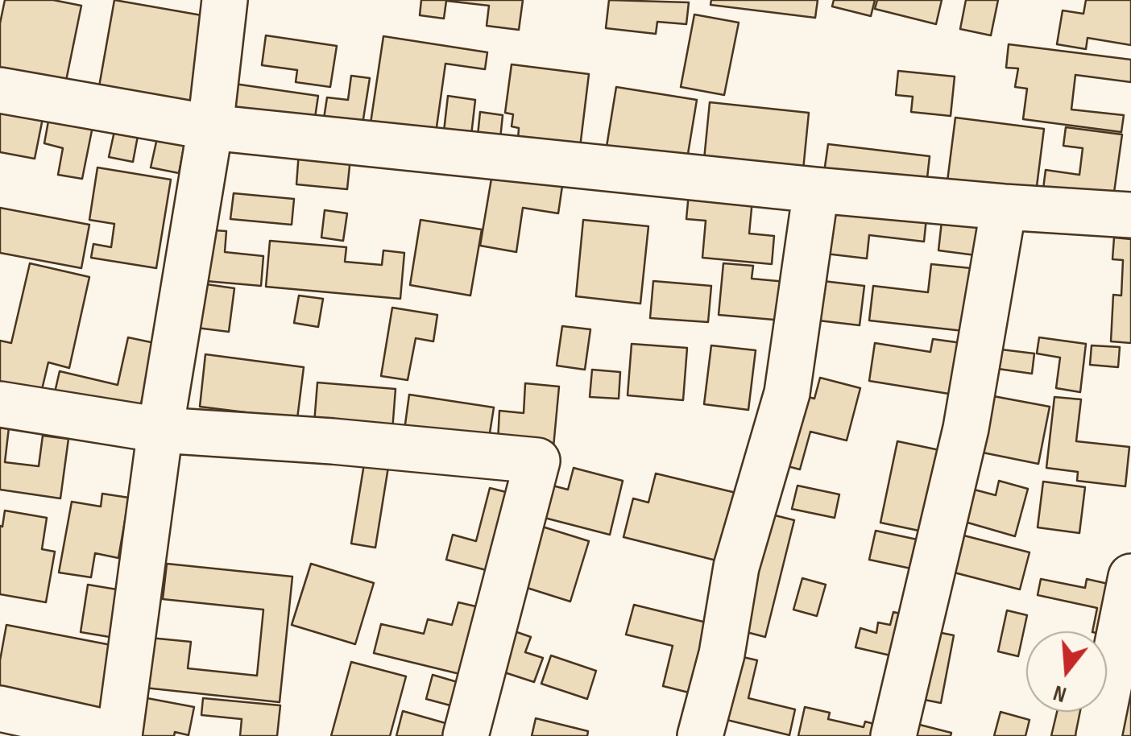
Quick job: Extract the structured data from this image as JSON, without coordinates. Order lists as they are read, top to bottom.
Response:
{
  "north": "bottom"
}
